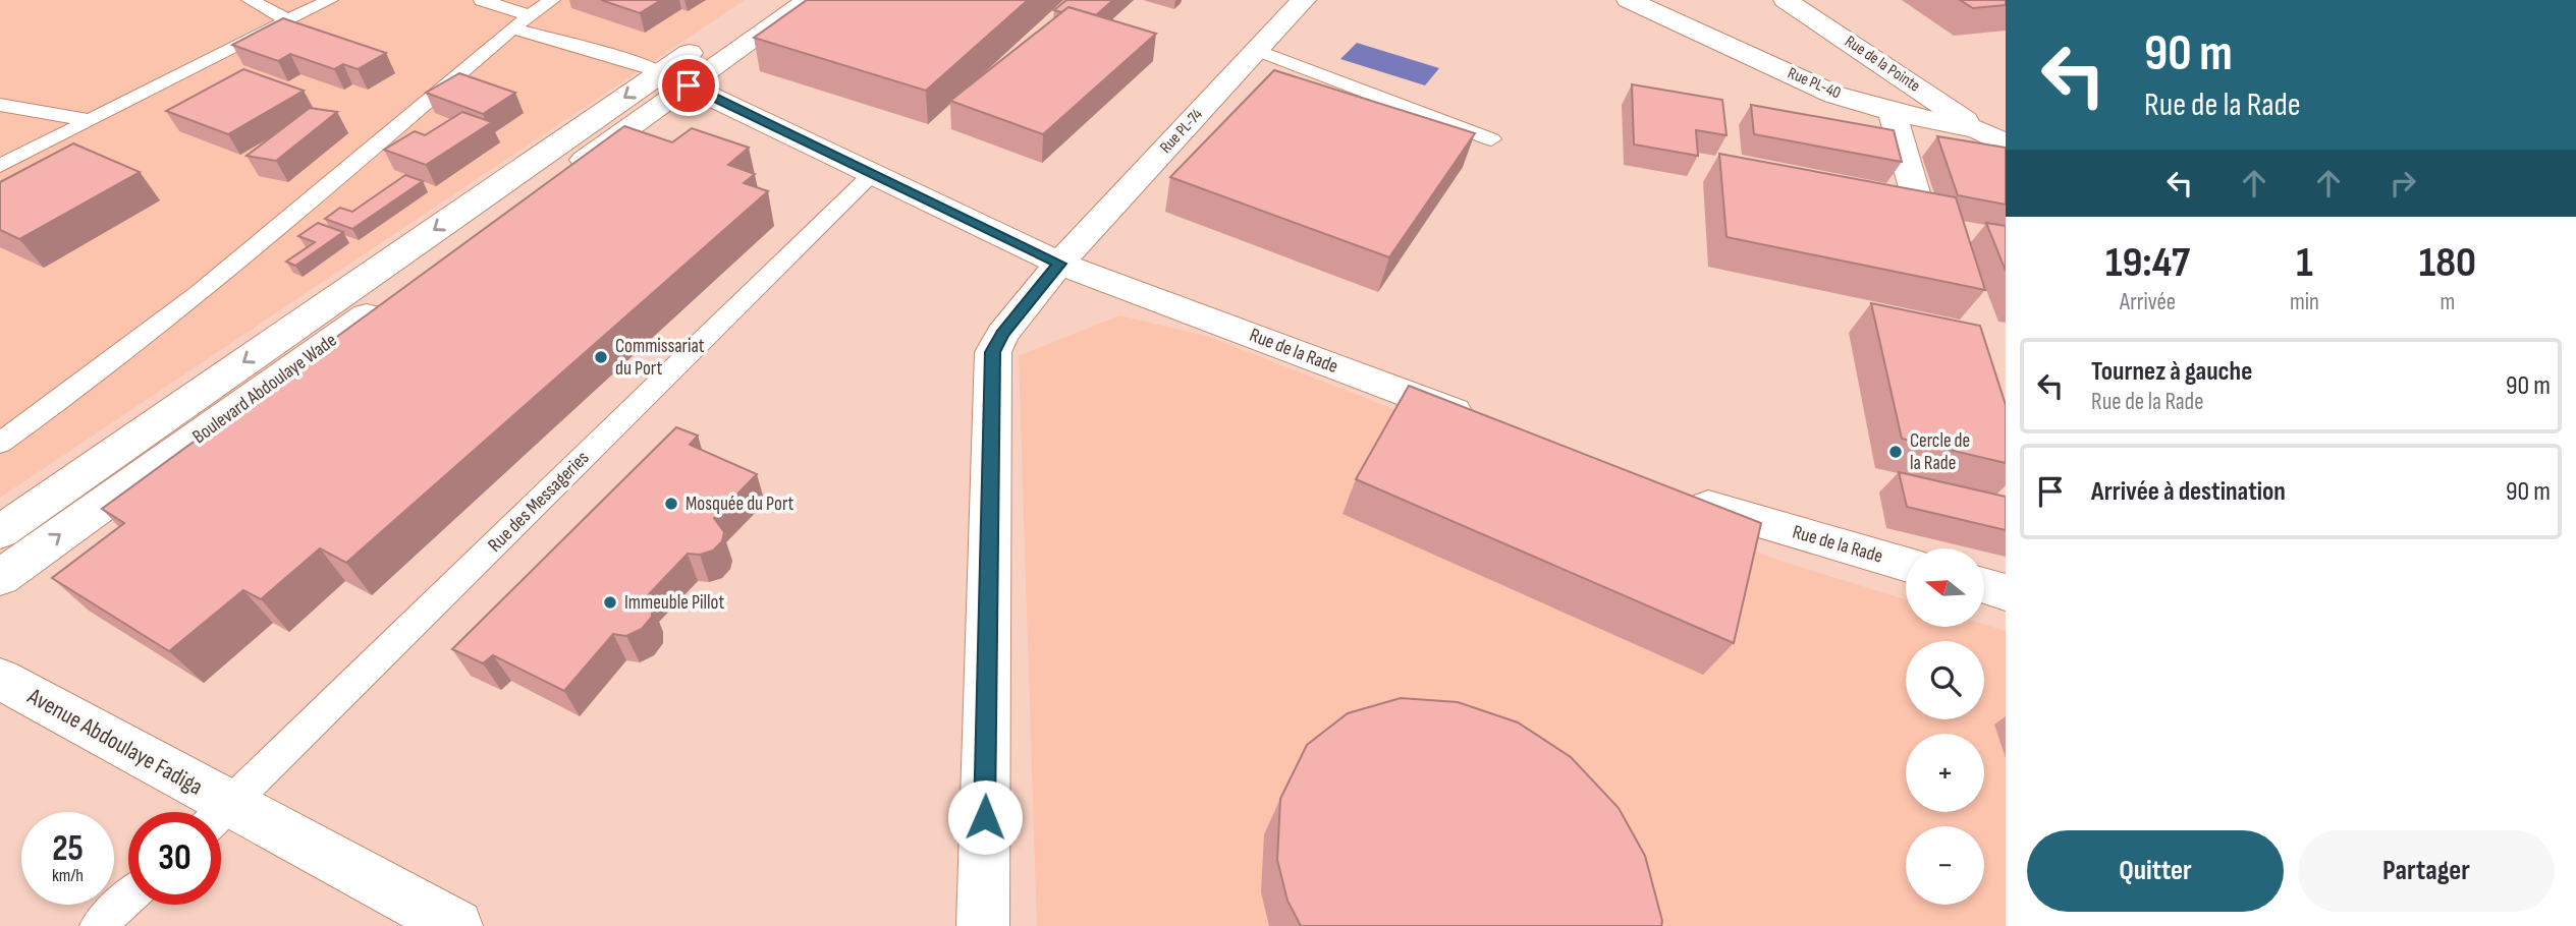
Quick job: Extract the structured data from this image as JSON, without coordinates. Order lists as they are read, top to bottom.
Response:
{
  "streets": {
    "street": [
      "Rue de la Pointe",
      "Rue PL-40",
      "Rue PL-74",
      "Rue de la Rade",
      "Boulevard Abdoulaye Wade",
      "Avenue Abdoulaye Fadiga"
    ],
    "lane": ["Rue des Messageries"]
  },
  "crossings": [
    ["Rue de la Pointe", "Rue PL-40"],
    ["Rue PL-74", "Rue de la Rade"],
    ["Rue de la Rade", "Boulevard Abdoulaye Wade"],
    ["Rue de la Rade", "Rue des Messageries"]
  ],
  "places": [
    "Commissariat du Port",
    "Cercle de la Rade",
    "Mosquée du Port",
    "Immeuble Pillot"
  ],
  "north": "left",
  "page": {
    "turn": ["90 m", "Rue de la Rade"],
    "eta": [
      "19:47",
      "Arrivée",
      "1",
      "min",
      "180",
      "m"
    ],
    "list": [
      {
        "name": "Tournez à gauche",
        "note": "Rue de la Rade",
        "value": "90 m"
      },
      {
        "name": "Arrivée à destination",
        "value": "90 m"
      }
    ],
    "map_buttons": ["+", "−"],
    "speed": "25 km/h",
    "limit": "30",
    "buttons": ["Quitter", "Partager"]
  }
}
